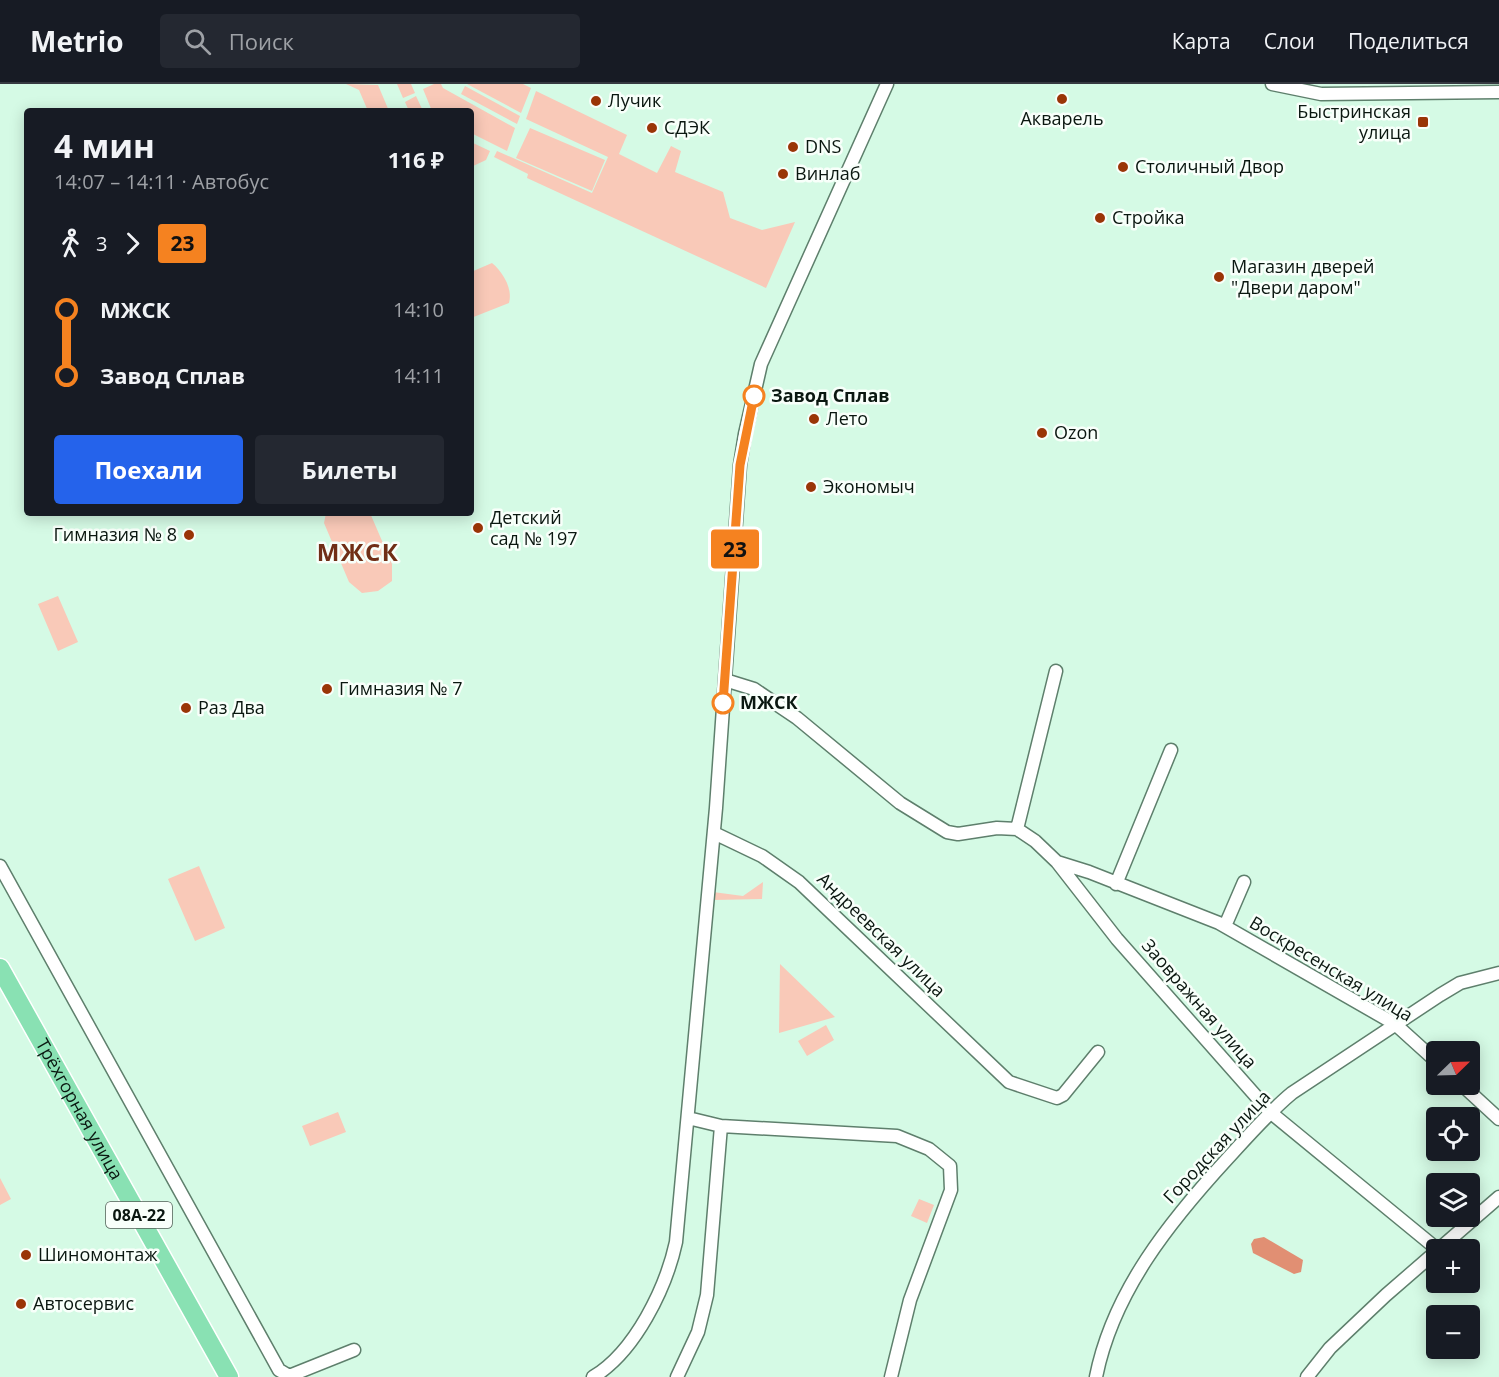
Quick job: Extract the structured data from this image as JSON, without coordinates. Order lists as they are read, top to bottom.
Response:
{
  "streets": {
    "highway": ["Трёхгорная улица", "08А-22"],
    "street": [
      "Андреевская улица",
      "Воскресенская улица",
      "Заовражная улица",
      "Городская улица"
    ]
  },
  "crossings": [
    ["Воскресенская улица", "Заовражная улица"],
    ["Воскресенская улица", "Городская улица"],
    ["Заовражная улица", "Городская улица"]
  ],
  "districts": ["МЖСК"],
  "places": {
    "other": [
      "Акварель",
      "Лучик",
      "СДЭК",
      "DNS",
      "Столичный Двор",
      "Винлаб",
      "Стройка",
      "Магазин дверей \"Двери даром\"",
      "Завод Сплав",
      "Лето",
      "Ozon",
      "Экономыч",
      "Детский сад № 197",
      "Гимназия № 8",
      "Гимназия № 7",
      "МЖСК",
      "Раз Два",
      "Шиномонтаж",
      "Автосервис"
    ],
    "transit": ["Быстринская улица"]
  },
  "lines": ["bus line 23"],
  "north": "top right",
  "page": {
    "header": "Metrio",
    "search": "Поиск",
    "nav": ["Карта", "Слои", "Поделиться"],
    "on_map": "23",
    "heading": ["4 мин", "14:07 – 14:11 · Автобус", "116 ₽"],
    "legs": ["3", "23"],
    "list": [
      {
        "name": "МЖСК",
        "value": "14:10"
      },
      {
        "name": "Завод Сплав",
        "value": "14:11"
      }
    ],
    "buttons": ["Поехали", "Билеты"],
    "map_buttons": ["+", "−"]
  }
}
